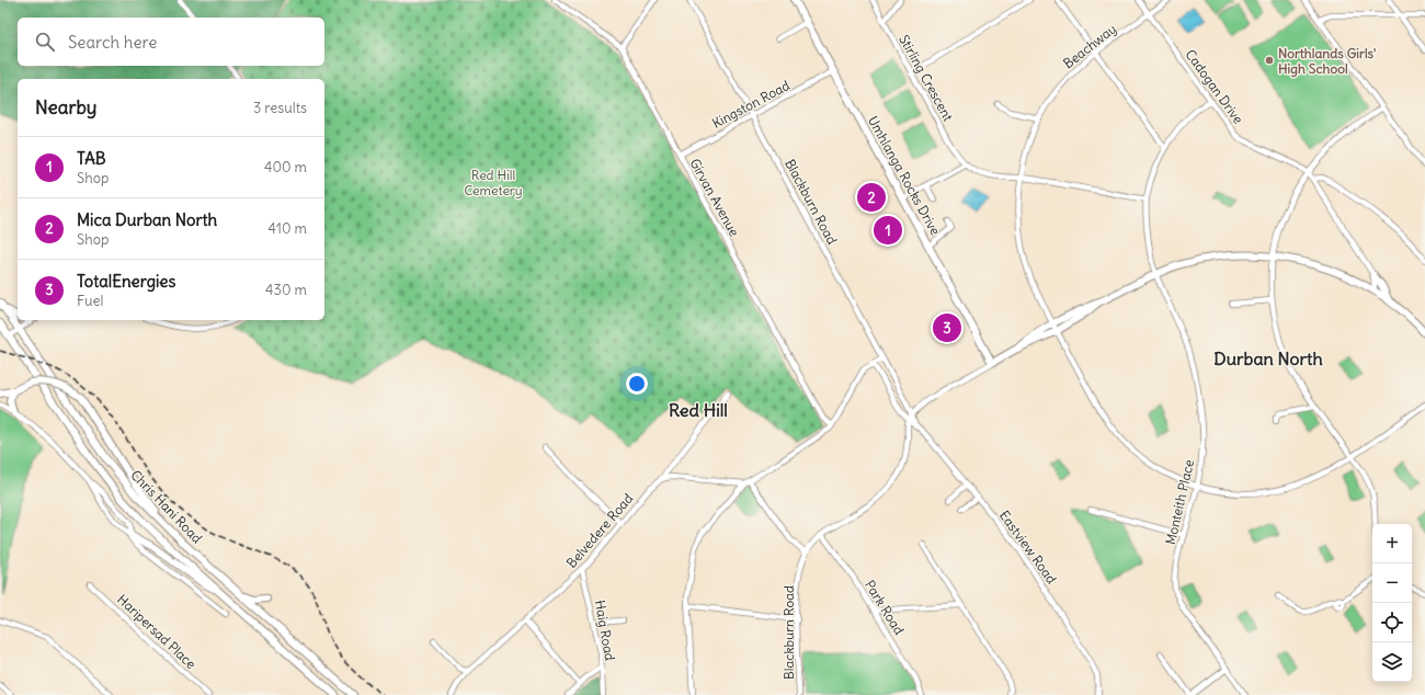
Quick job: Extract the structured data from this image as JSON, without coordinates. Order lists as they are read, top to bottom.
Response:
{
  "streets": {
    "main road": ["Umhlanga Rocks Drive", "Chris Hani Road"],
    "street": [
      "Beachway",
      "Stirling Crescent",
      "Cadogan Drive",
      "Kingston Road",
      "Girvan Avenue",
      "Blackburn Road",
      "Monteith Place",
      "Belvedere Road",
      "Eastview Road",
      "Park Road",
      "Haig Road",
      "Haripersad Place"
    ]
  },
  "crossings": [
    ["Beachway", "Stirling Crescent"],
    ["Beachway", "Cadogan Drive"],
    ["Beachway", "Monteith Place"],
    ["Stirling Crescent", "Monteith Place"],
    ["Cadogan Drive", "Monteith Place"],
    ["Kingston Road", "Umhlanga Rocks Drive"],
    ["Kingston Road", "Girvan Avenue"],
    ["Kingston Road", "Blackburn Road"],
    ["Blackburn Road", "Eastview Road"],
    ["Blackburn Road", "Park Road"],
    ["Belvedere Road", "Haig Road"]
  ],
  "districts": ["Durban North", "Red Hill"],
  "parks": ["Red Hill Cemetery"],
  "places": ["Northlands Girls' High School"],
  "page": {
    "search": "Search here",
    "heading": ["Nearby", "3 results"],
    "list": [
      {
        "mark": "1",
        "name": "TAB",
        "note": "Shop",
        "value": "400 m"
      },
      {
        "mark": "2",
        "name": "Mica Durban North",
        "note": "Shop",
        "value": "410 m"
      },
      {
        "mark": "3",
        "name": "TotalEnergies",
        "note": "Fuel",
        "value": "430 m"
      }
    ],
    "pins": ["2", "1", "3"],
    "map_buttons": ["+", "−"]
  }
}
